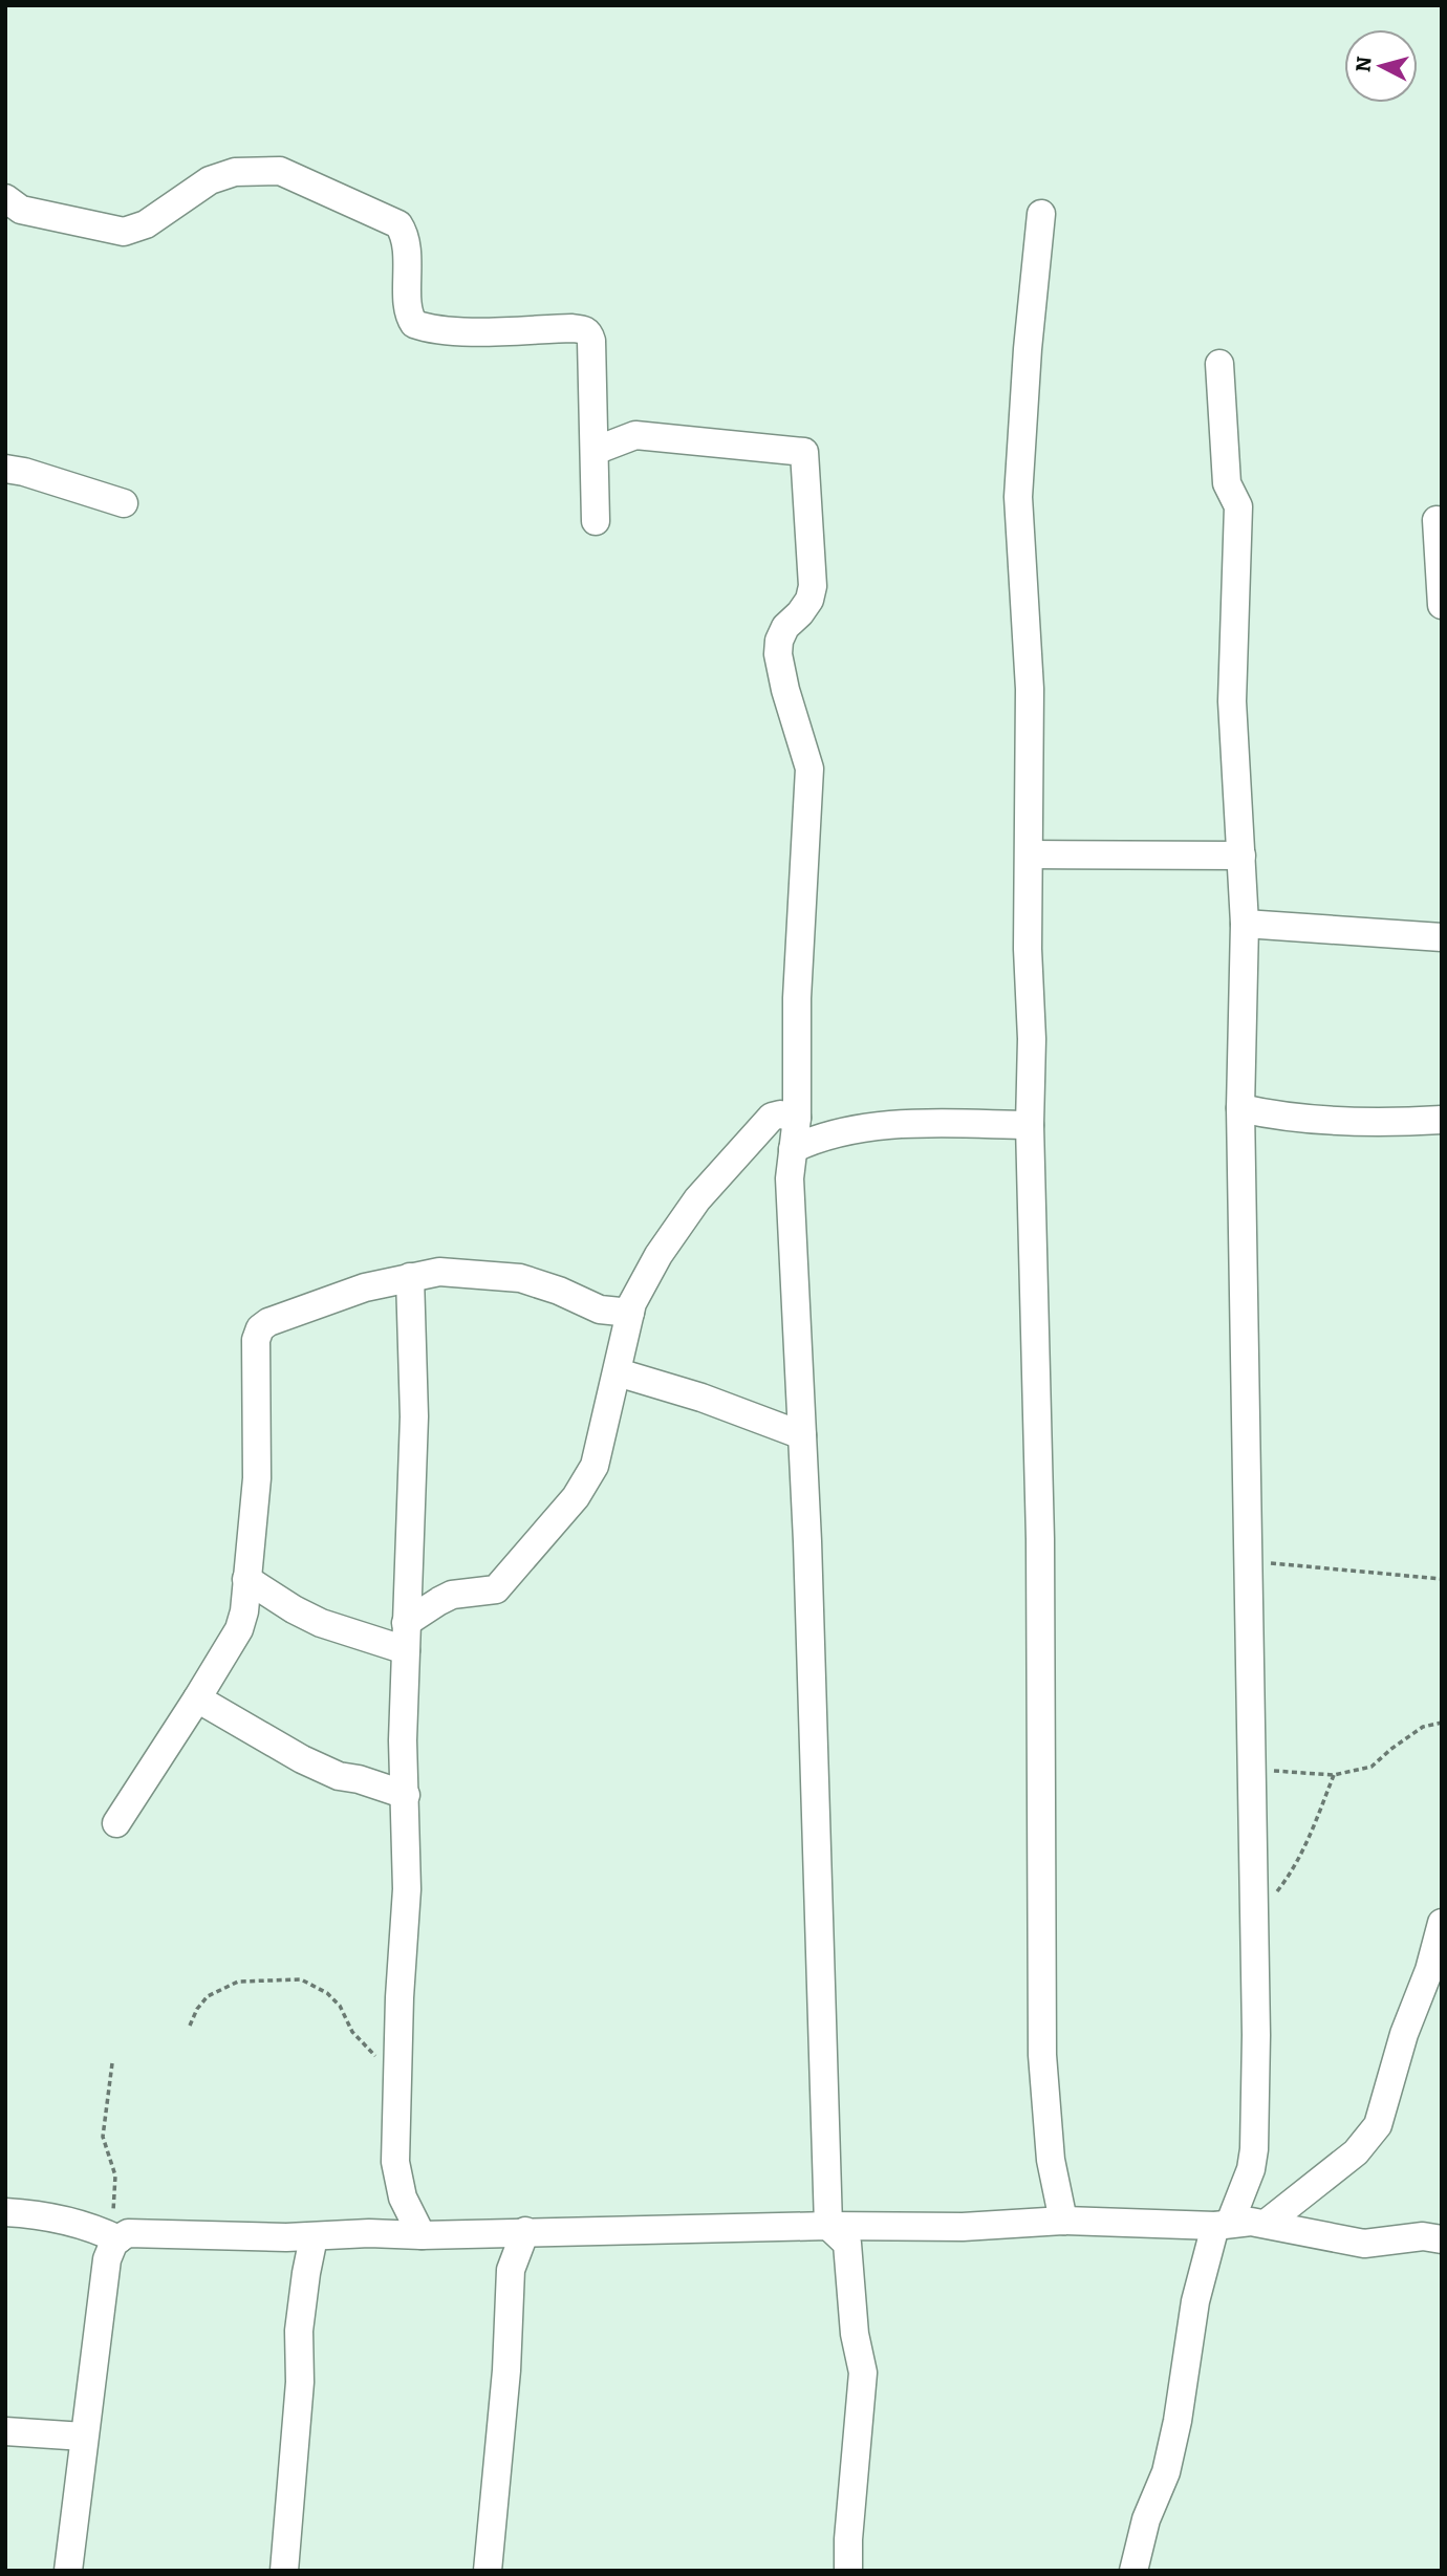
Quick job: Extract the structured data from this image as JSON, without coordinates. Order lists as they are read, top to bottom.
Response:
{
  "north": "left"
}
